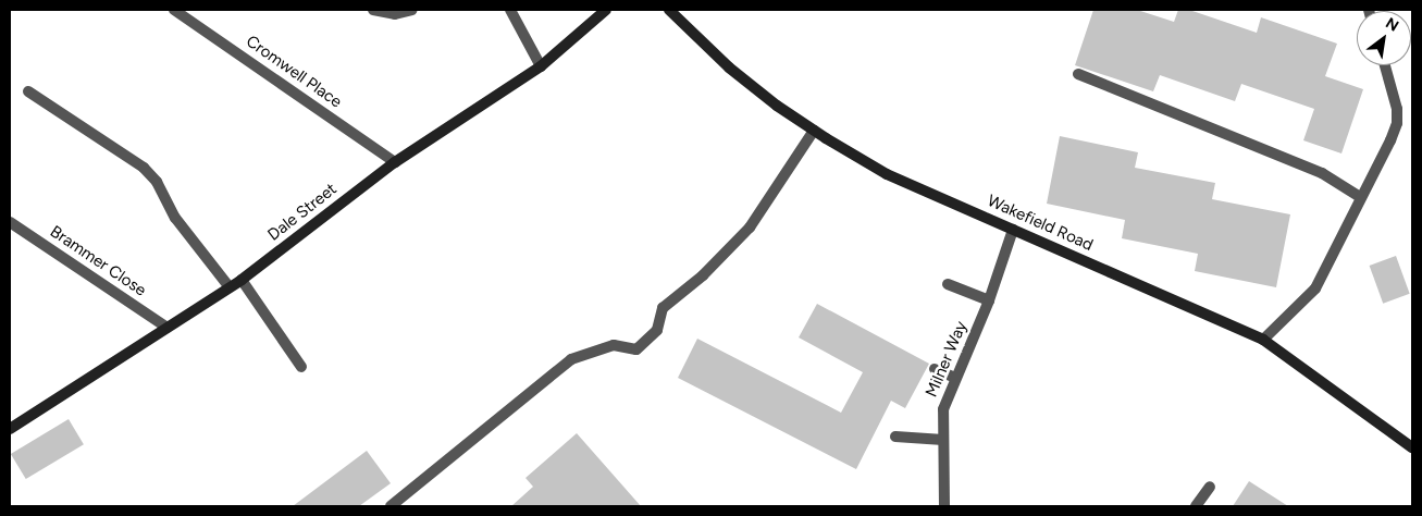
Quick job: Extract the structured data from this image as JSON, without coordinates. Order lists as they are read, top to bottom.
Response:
{
  "streets": {
    "main road": ["Dale Street", "Wakefield Road"],
    "street": ["Cromwell Place", "Brammer Close", "Milner Way"]
  },
  "crossings": [
    ["Cromwell Place", "Dale Street"],
    ["Dale Street", "Brammer Close"],
    ["Wakefield Road", "Milner Way"]
  ],
  "north": "top right"
}
